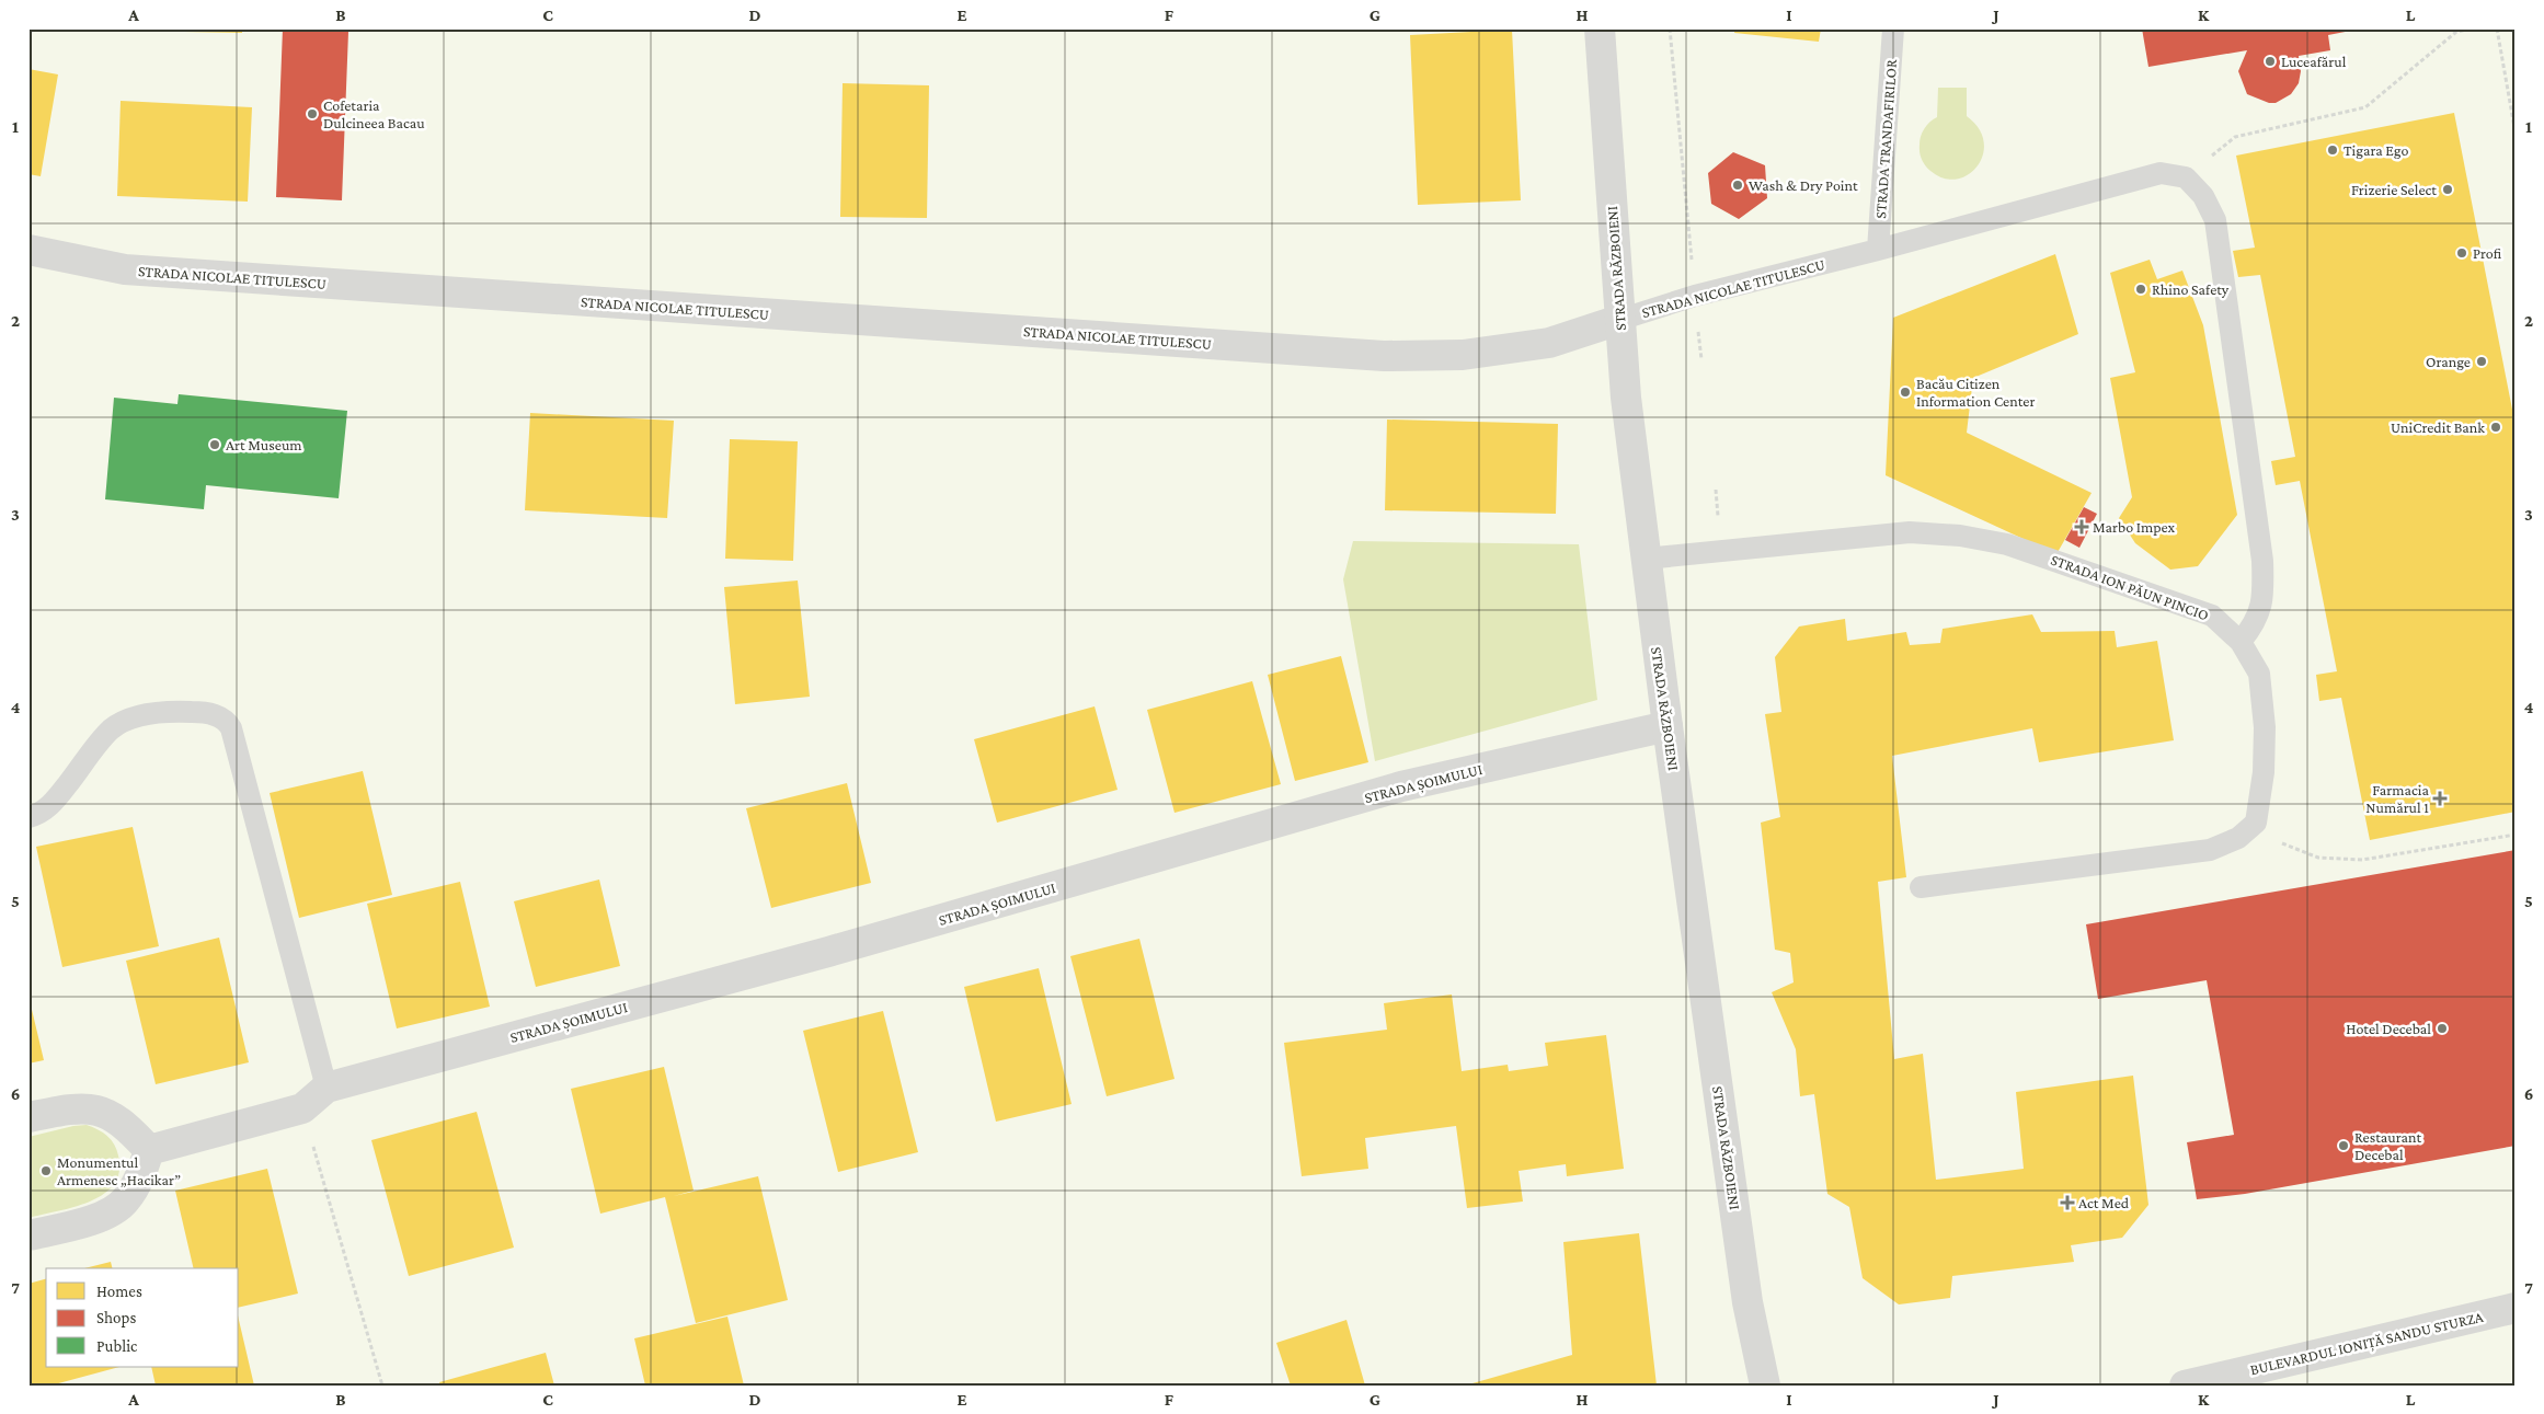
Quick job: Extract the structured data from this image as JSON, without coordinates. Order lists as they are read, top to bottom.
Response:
{
  "streets": {
    "street": [
      "STRADA RĂZBOIENI",
      "STRADA NICOLAE TITULESCU",
      "STRADA ȘOIMULUI",
      "BULEVARDUL IONIȚĂ SANDU STURZA"
    ],
    "lane": ["STRADA TRANDAFIRILOR", "STRADA ION PĂUN PINCIO"]
  },
  "crossings": [
    ["STRADA TRANDAFIRILOR", "STRADA NICOLAE TITULESCU"],
    ["STRADA RĂZBOIENI", "STRADA NICOLAE TITULESCU"],
    ["STRADA RĂZBOIENI", "STRADA ION PĂUN PINCIO"],
    ["STRADA RĂZBOIENI", "STRADA ȘOIMULUI"]
  ],
  "places": {
    "other": [
      "Luceafărul",
      "Cofetaria Dulcineea Bacau",
      "Tigara Ego",
      "Wash & Dry Point",
      "Frizerie Select",
      "Profi",
      "Rhino Safety",
      "Orange",
      "Bacău Citizen Information Center",
      "UniCredit Bank",
      "Art Museum",
      "Hotel Decebal",
      "Restaurant Decebal",
      "Monumentul Armenesc „Hacikar”"
    ],
    "health": ["Marbo Impex", "Farmacia Numărul 1", "Act Med"]
  },
  "legend": ["Homes", "Shops", "Public"],
  "grid": {
    "columns": [
      "A",
      "B",
      "C",
      "D",
      "E",
      "F",
      "G",
      "H",
      "I",
      "J",
      "K",
      "L"
    ],
    "rows": [
      "1",
      "2",
      "3",
      "4",
      "5",
      "6",
      "7"
    ]
  }
}
